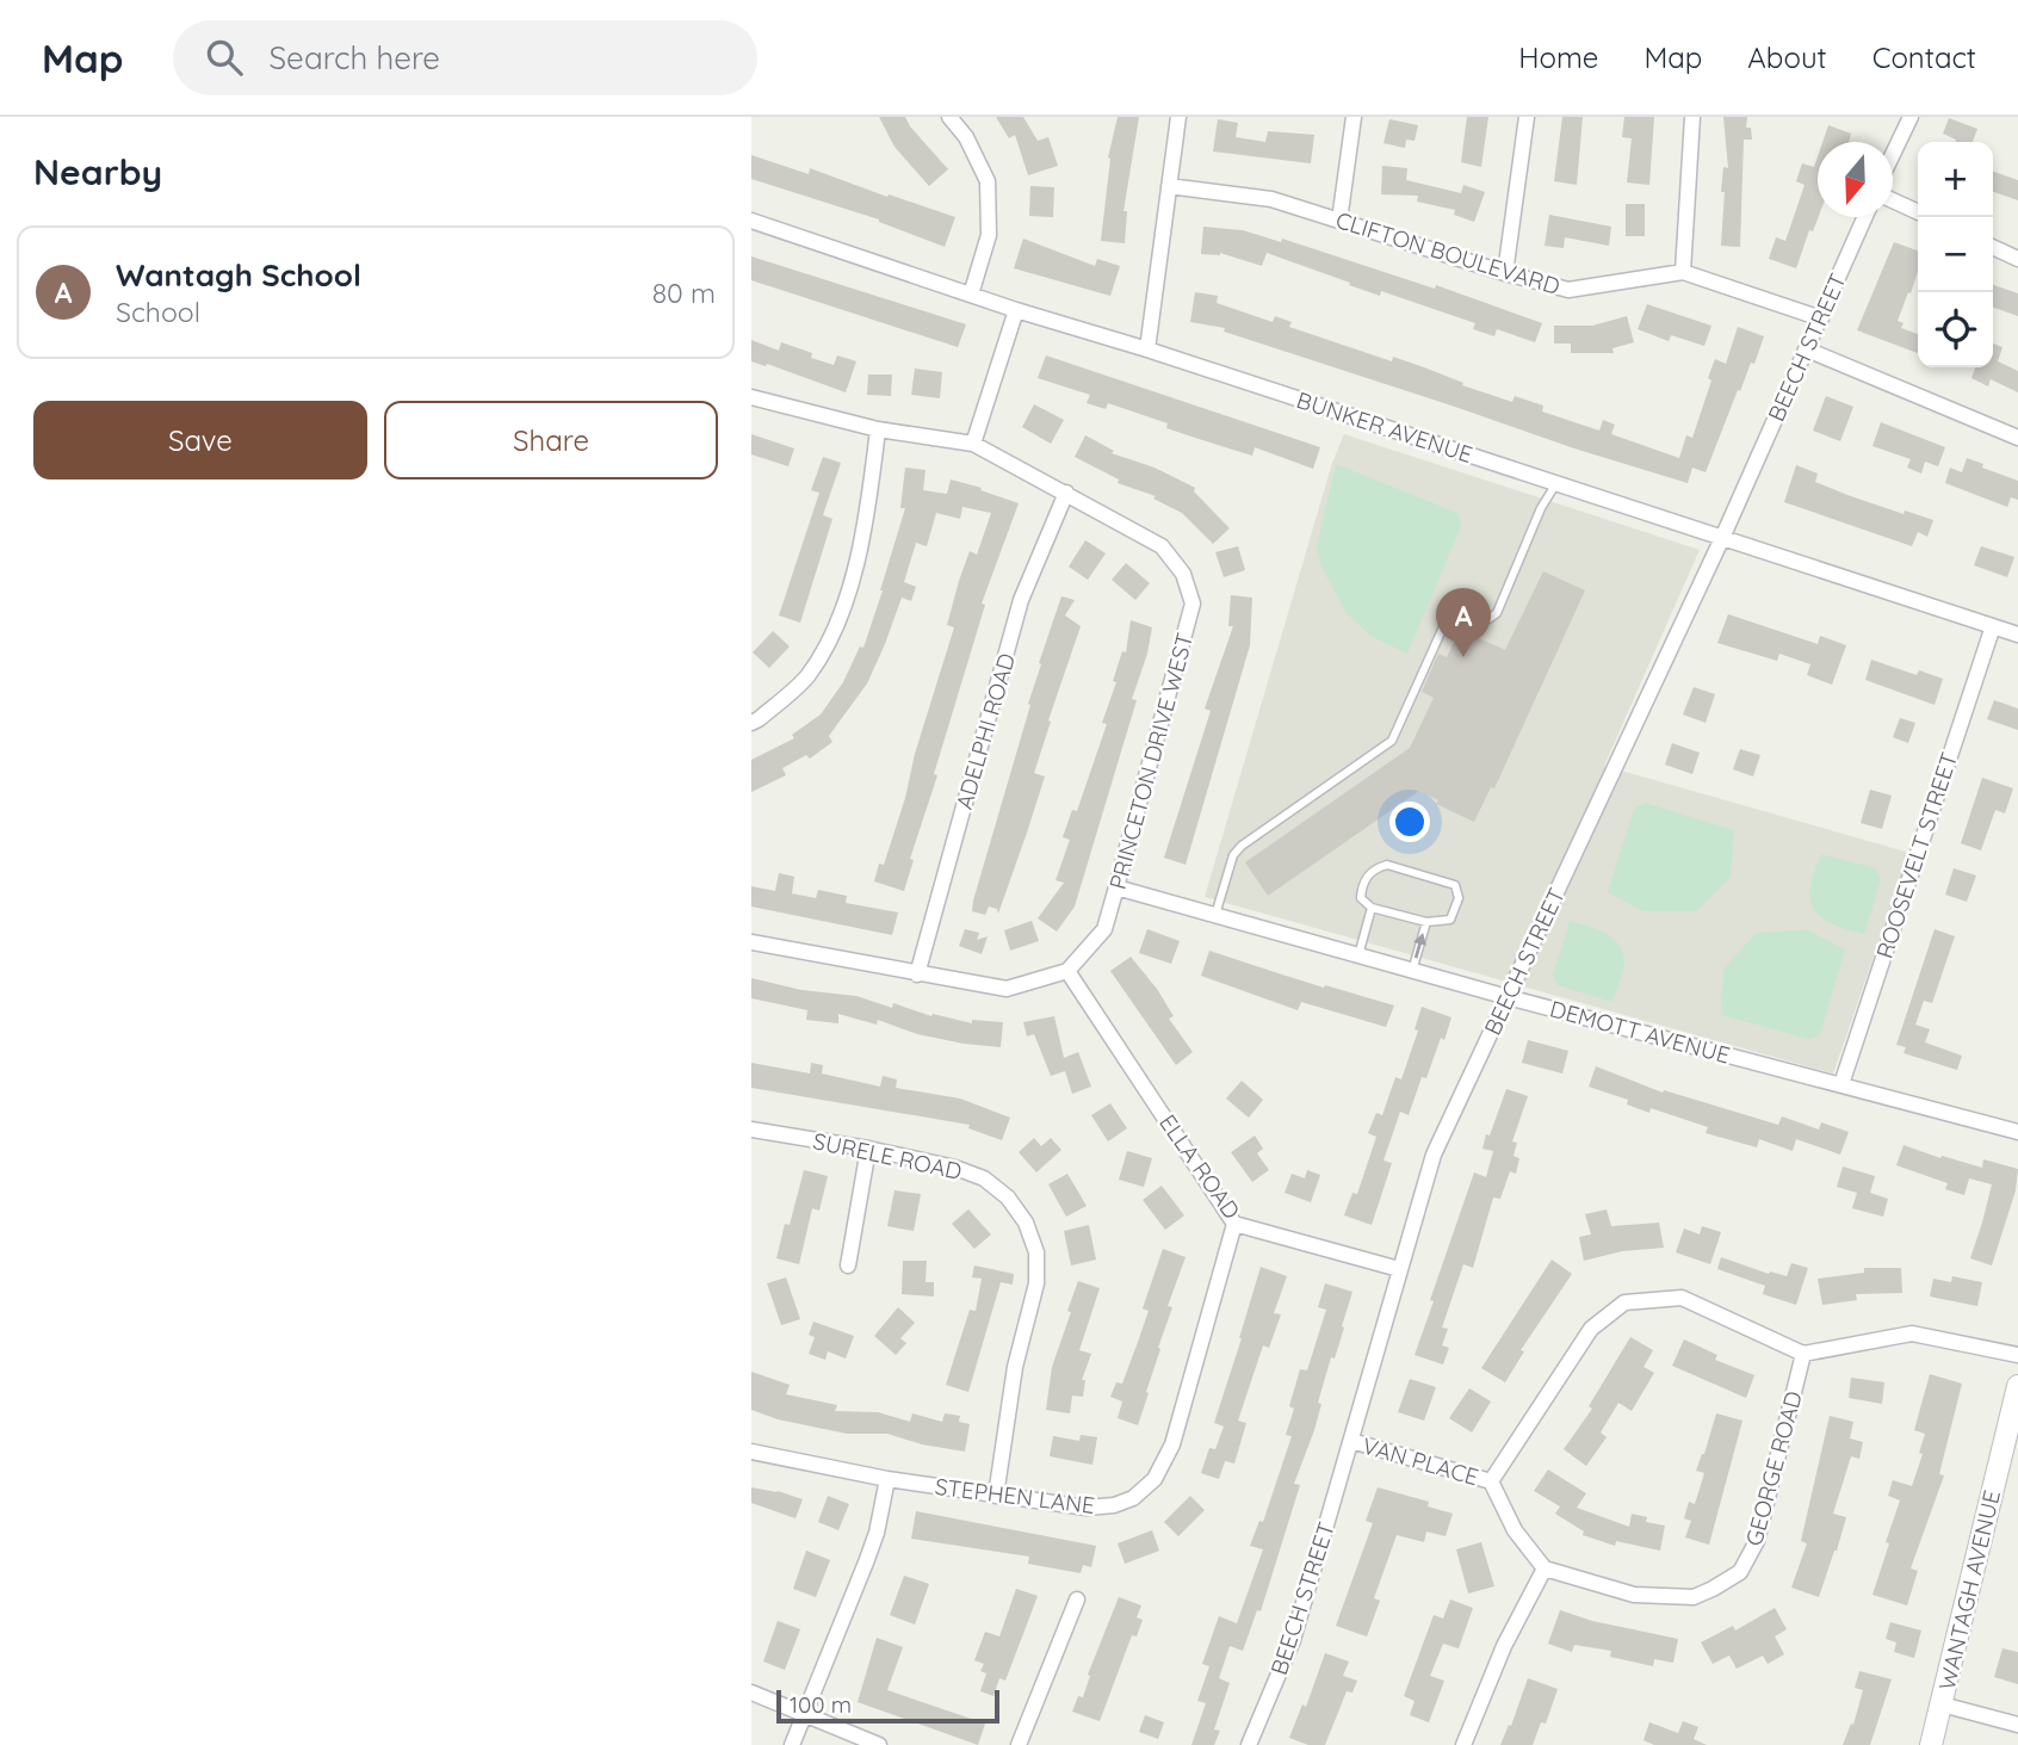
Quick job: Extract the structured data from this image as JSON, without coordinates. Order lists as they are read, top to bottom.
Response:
{
  "streets": {
    "main road": ["WANTAGH AVENUE"],
    "street": [
      "CLIFTON BOULEVARD",
      "BEECH STREET",
      "BUNKER AVENUE",
      "ADELPHI ROAD",
      "PRINCETON DRIVE WEST",
      "ROOSEVELT STREET",
      "DEMOTT AVENUE",
      "SURELE ROAD",
      "ELLA ROAD",
      "VAN PLACE",
      "GEORGE ROAD",
      "STEPHEN LANE"
    ]
  },
  "crossings": [
    ["CLIFTON BOULEVARD", "BEECH STREET"],
    ["BEECH STREET", "BUNKER AVENUE"],
    ["BEECH STREET", "DEMOTT AVENUE"],
    ["BEECH STREET", "ELLA ROAD"],
    ["BEECH STREET", "VAN PLACE"],
    ["BUNKER AVENUE", "ROOSEVELT STREET"],
    ["ADELPHI ROAD", "PRINCETON DRIVE WEST"],
    ["PRINCETON DRIVE WEST", "DEMOTT AVENUE"],
    ["PRINCETON DRIVE WEST", "ELLA ROAD"],
    ["ROOSEVELT STREET", "DEMOTT AVENUE"],
    ["SURELE ROAD", "STEPHEN LANE"],
    ["ELLA ROAD", "STEPHEN LANE"]
  ],
  "scale_bar": "100 m",
  "north": "bottom",
  "page": {
    "header": "Map",
    "search": "Search here",
    "nav": [
      "Home",
      "Map",
      "About",
      "Contact"
    ],
    "heading": "Nearby",
    "map_buttons": ["+", "−"],
    "list": [
      {
        "mark": "A",
        "name": "Wantagh School",
        "note": "School",
        "value": "80 m"
      }
    ],
    "buttons": ["Save", "Share"],
    "pins": "A",
    "scale": "100 m"
  }
}
